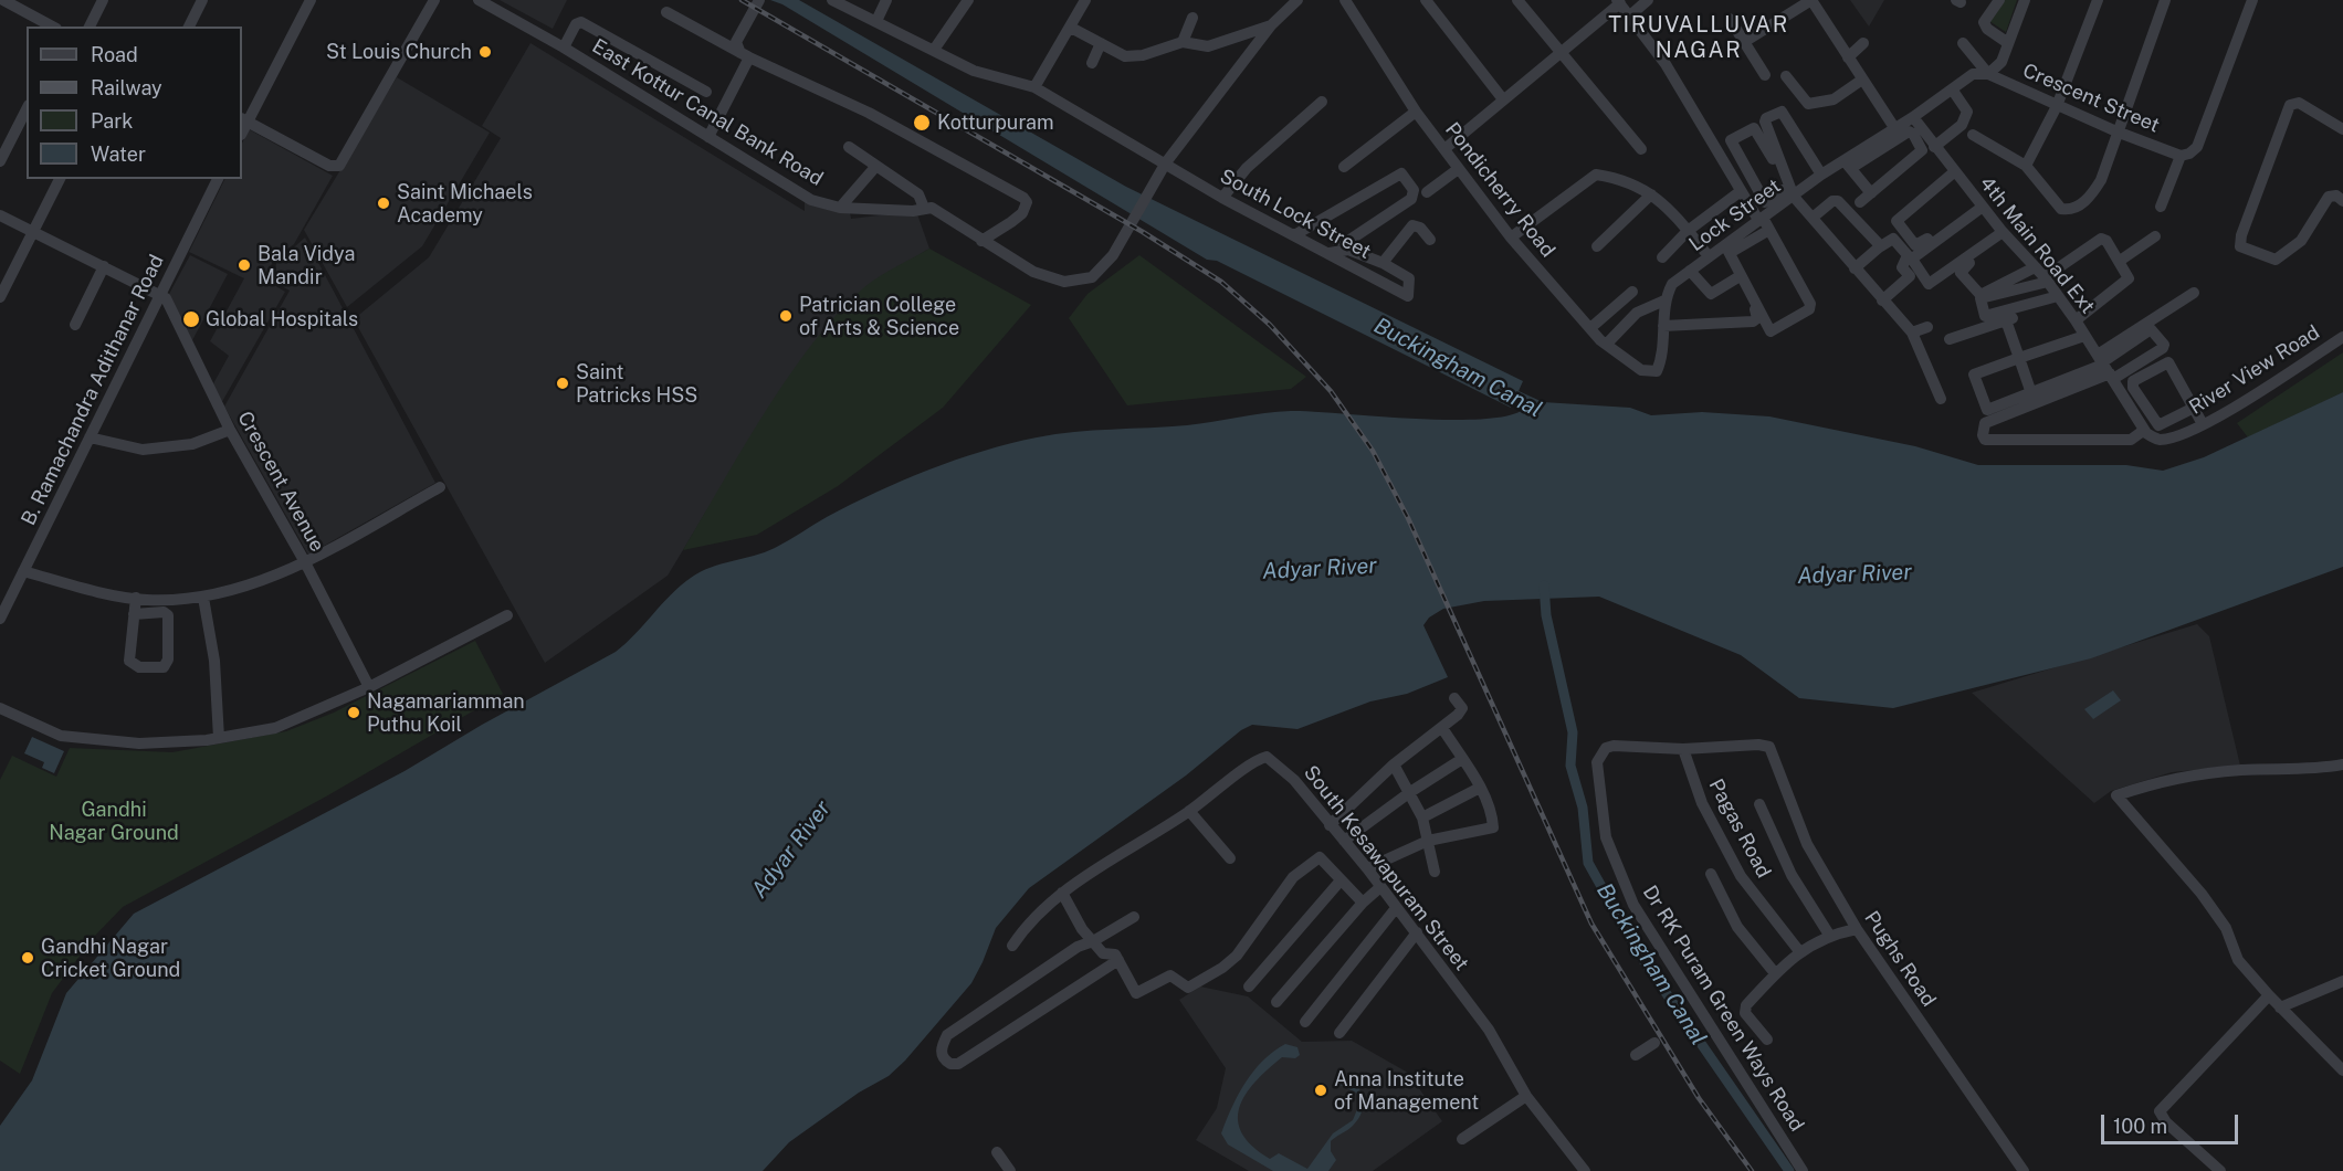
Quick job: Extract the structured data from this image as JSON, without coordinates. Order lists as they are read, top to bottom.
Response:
{
  "streets": {
    "street": [
      "Crescent Street",
      "East Kottur Canal Bank Road",
      "Pondicherry Road",
      "South Lock Street",
      "Lock Street",
      "4th Main Road Ext",
      "River View Road",
      "B. Ramachandra Adithanar Road",
      "Crescent Avenue",
      "Pagas Road",
      "South Kesawapuram Street",
      "Pughs Road",
      "Dr RK Puram Green Ways Road"
    ]
  },
  "crossings": [
    ["Crescent Street", "Lock Street"],
    ["East Kottur Canal Bank Road", "South Lock Street"],
    ["Lock Street", "4th Main Road Ext"],
    ["4th Main Road Ext", "River View Road"],
    ["B. Ramachandra Adithanar Road", "Crescent Avenue"],
    ["Pagas Road", "Pughs Road"],
    ["Pagas Road", "Dr RK Puram Green Ways Road"],
    ["Pughs Road", "Dr RK Puram Green Ways Road"]
  ],
  "districts": ["TIRUVALLUVAR NAGAR"],
  "water": ["Buckingham Canal", "Adyar River"],
  "parks": ["Gandhi Nagar Ground"],
  "places": [
    "St Louis Church",
    "Kotturpuram",
    "Saint Michaels Academy",
    "Bala Vidya Mandir",
    "Patrician College of Arts & Science",
    "Global Hospitals",
    "Saint Patricks HSS",
    "Nagamariamman Puthu Koil",
    "Gandhi Nagar Cricket Ground",
    "Anna Institute of Management"
  ],
  "legend": [
    "Road",
    "Railway",
    "Park",
    "Water"
  ],
  "scale_bar": "100 m"
}
